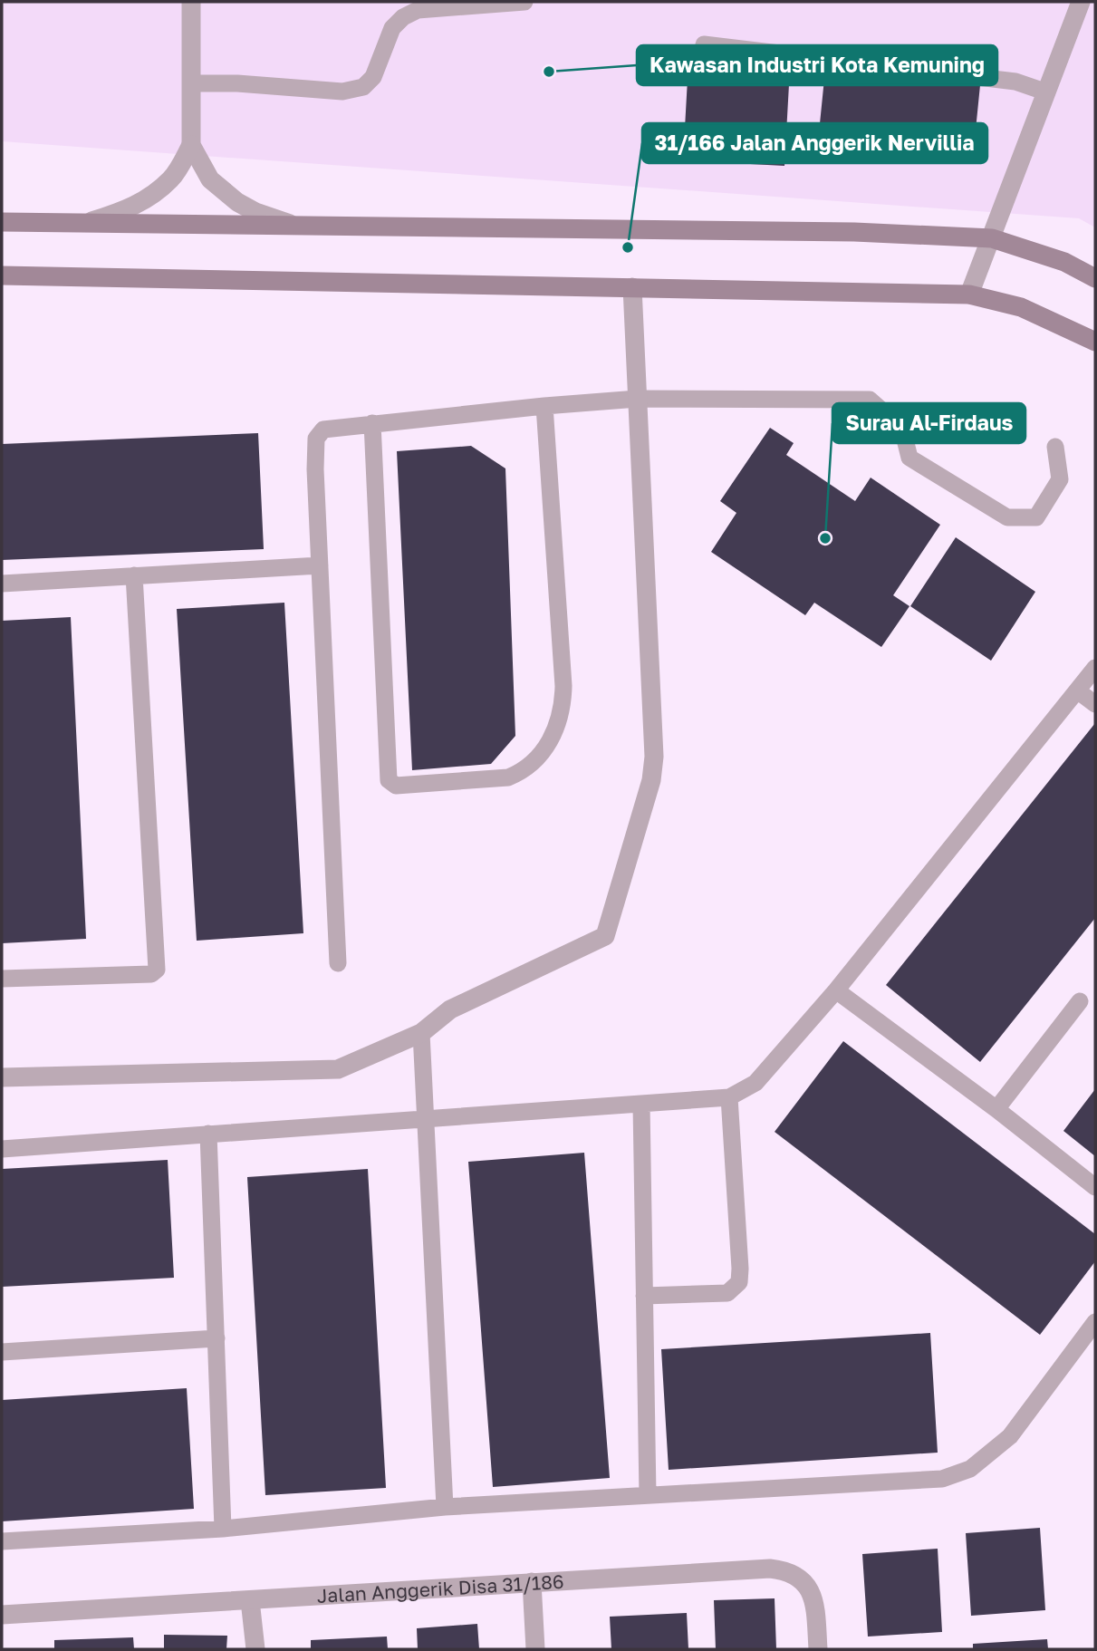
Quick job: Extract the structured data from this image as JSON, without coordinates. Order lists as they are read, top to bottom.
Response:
{
  "streets": {
    "street": ["Jalan Anggerik Disa 31/186"]
  },
  "places": ["Kawasan Industri Kota Kemuning", "31/166 Jalan Anggerik Nervillia", "Surau Al-Firdaus"]
}
